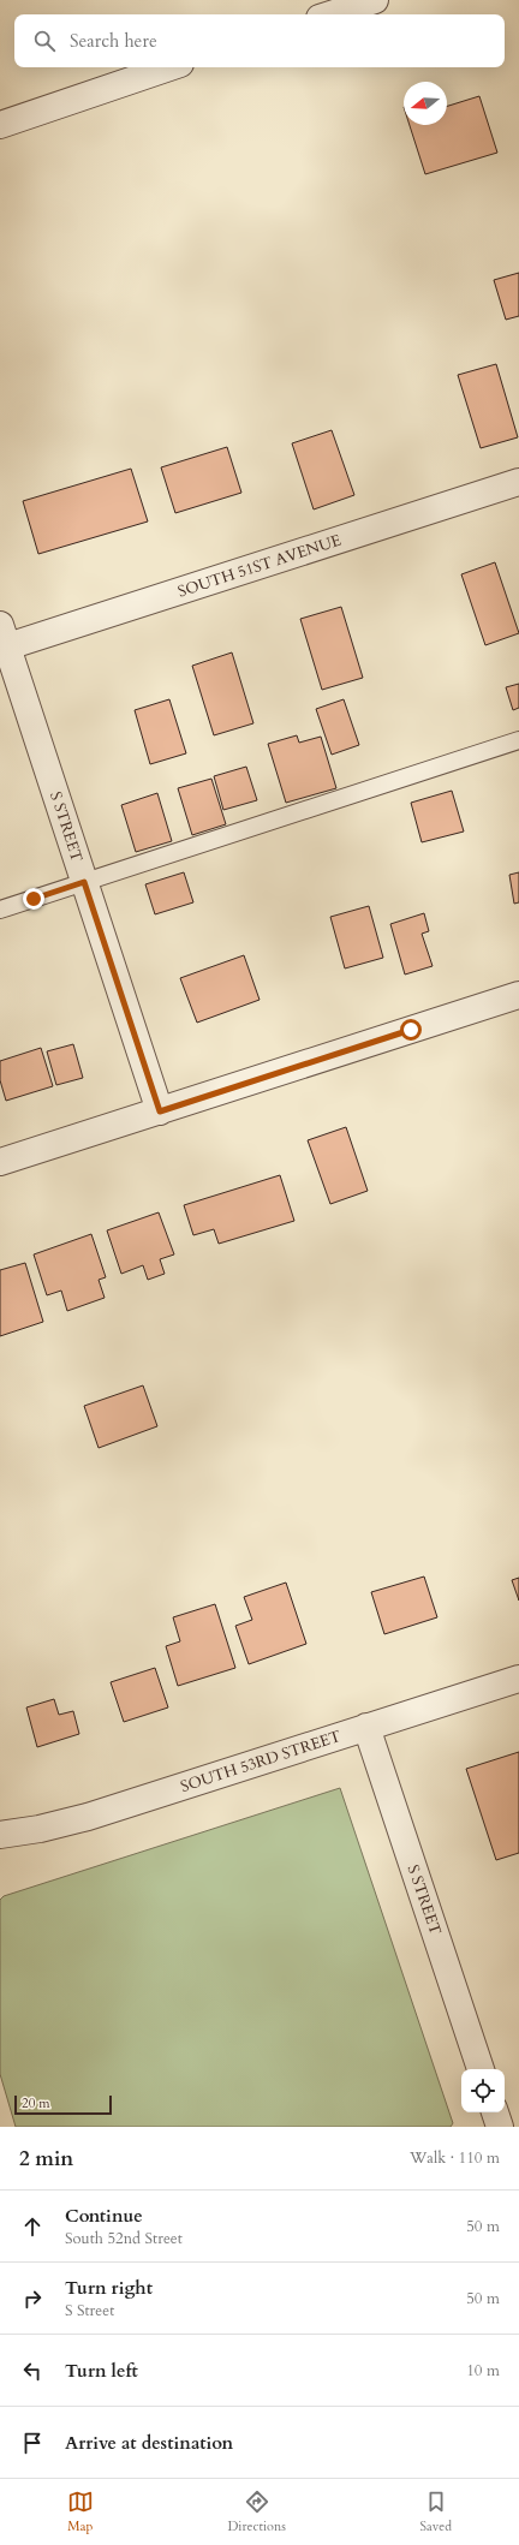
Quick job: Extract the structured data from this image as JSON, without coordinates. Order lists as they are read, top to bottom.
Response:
{
  "streets": {
    "street": ["SOUTH 51ST AVENUE", "S STREET", "SOUTH 53RD STREET"]
  },
  "crossings": [
    ["SOUTH 51ST AVENUE", "S STREET"],
    ["S STREET", "SOUTH 53RD STREET"]
  ],
  "scale_bar": "20 m",
  "north": "left",
  "page": {
    "search": "Search here",
    "scale": "20 m",
    "heading": ["2 min", "Walk · 110 m"],
    "list": [
      ["Continue", "South 52nd Street", "50 m"],
      ["Turn right", "S Street", "50 m"],
      ["Turn left", "10 m"],
      "Arrive at destination"
    ],
    "nav": ["Map", "Directions", "Saved"]
  }
}
